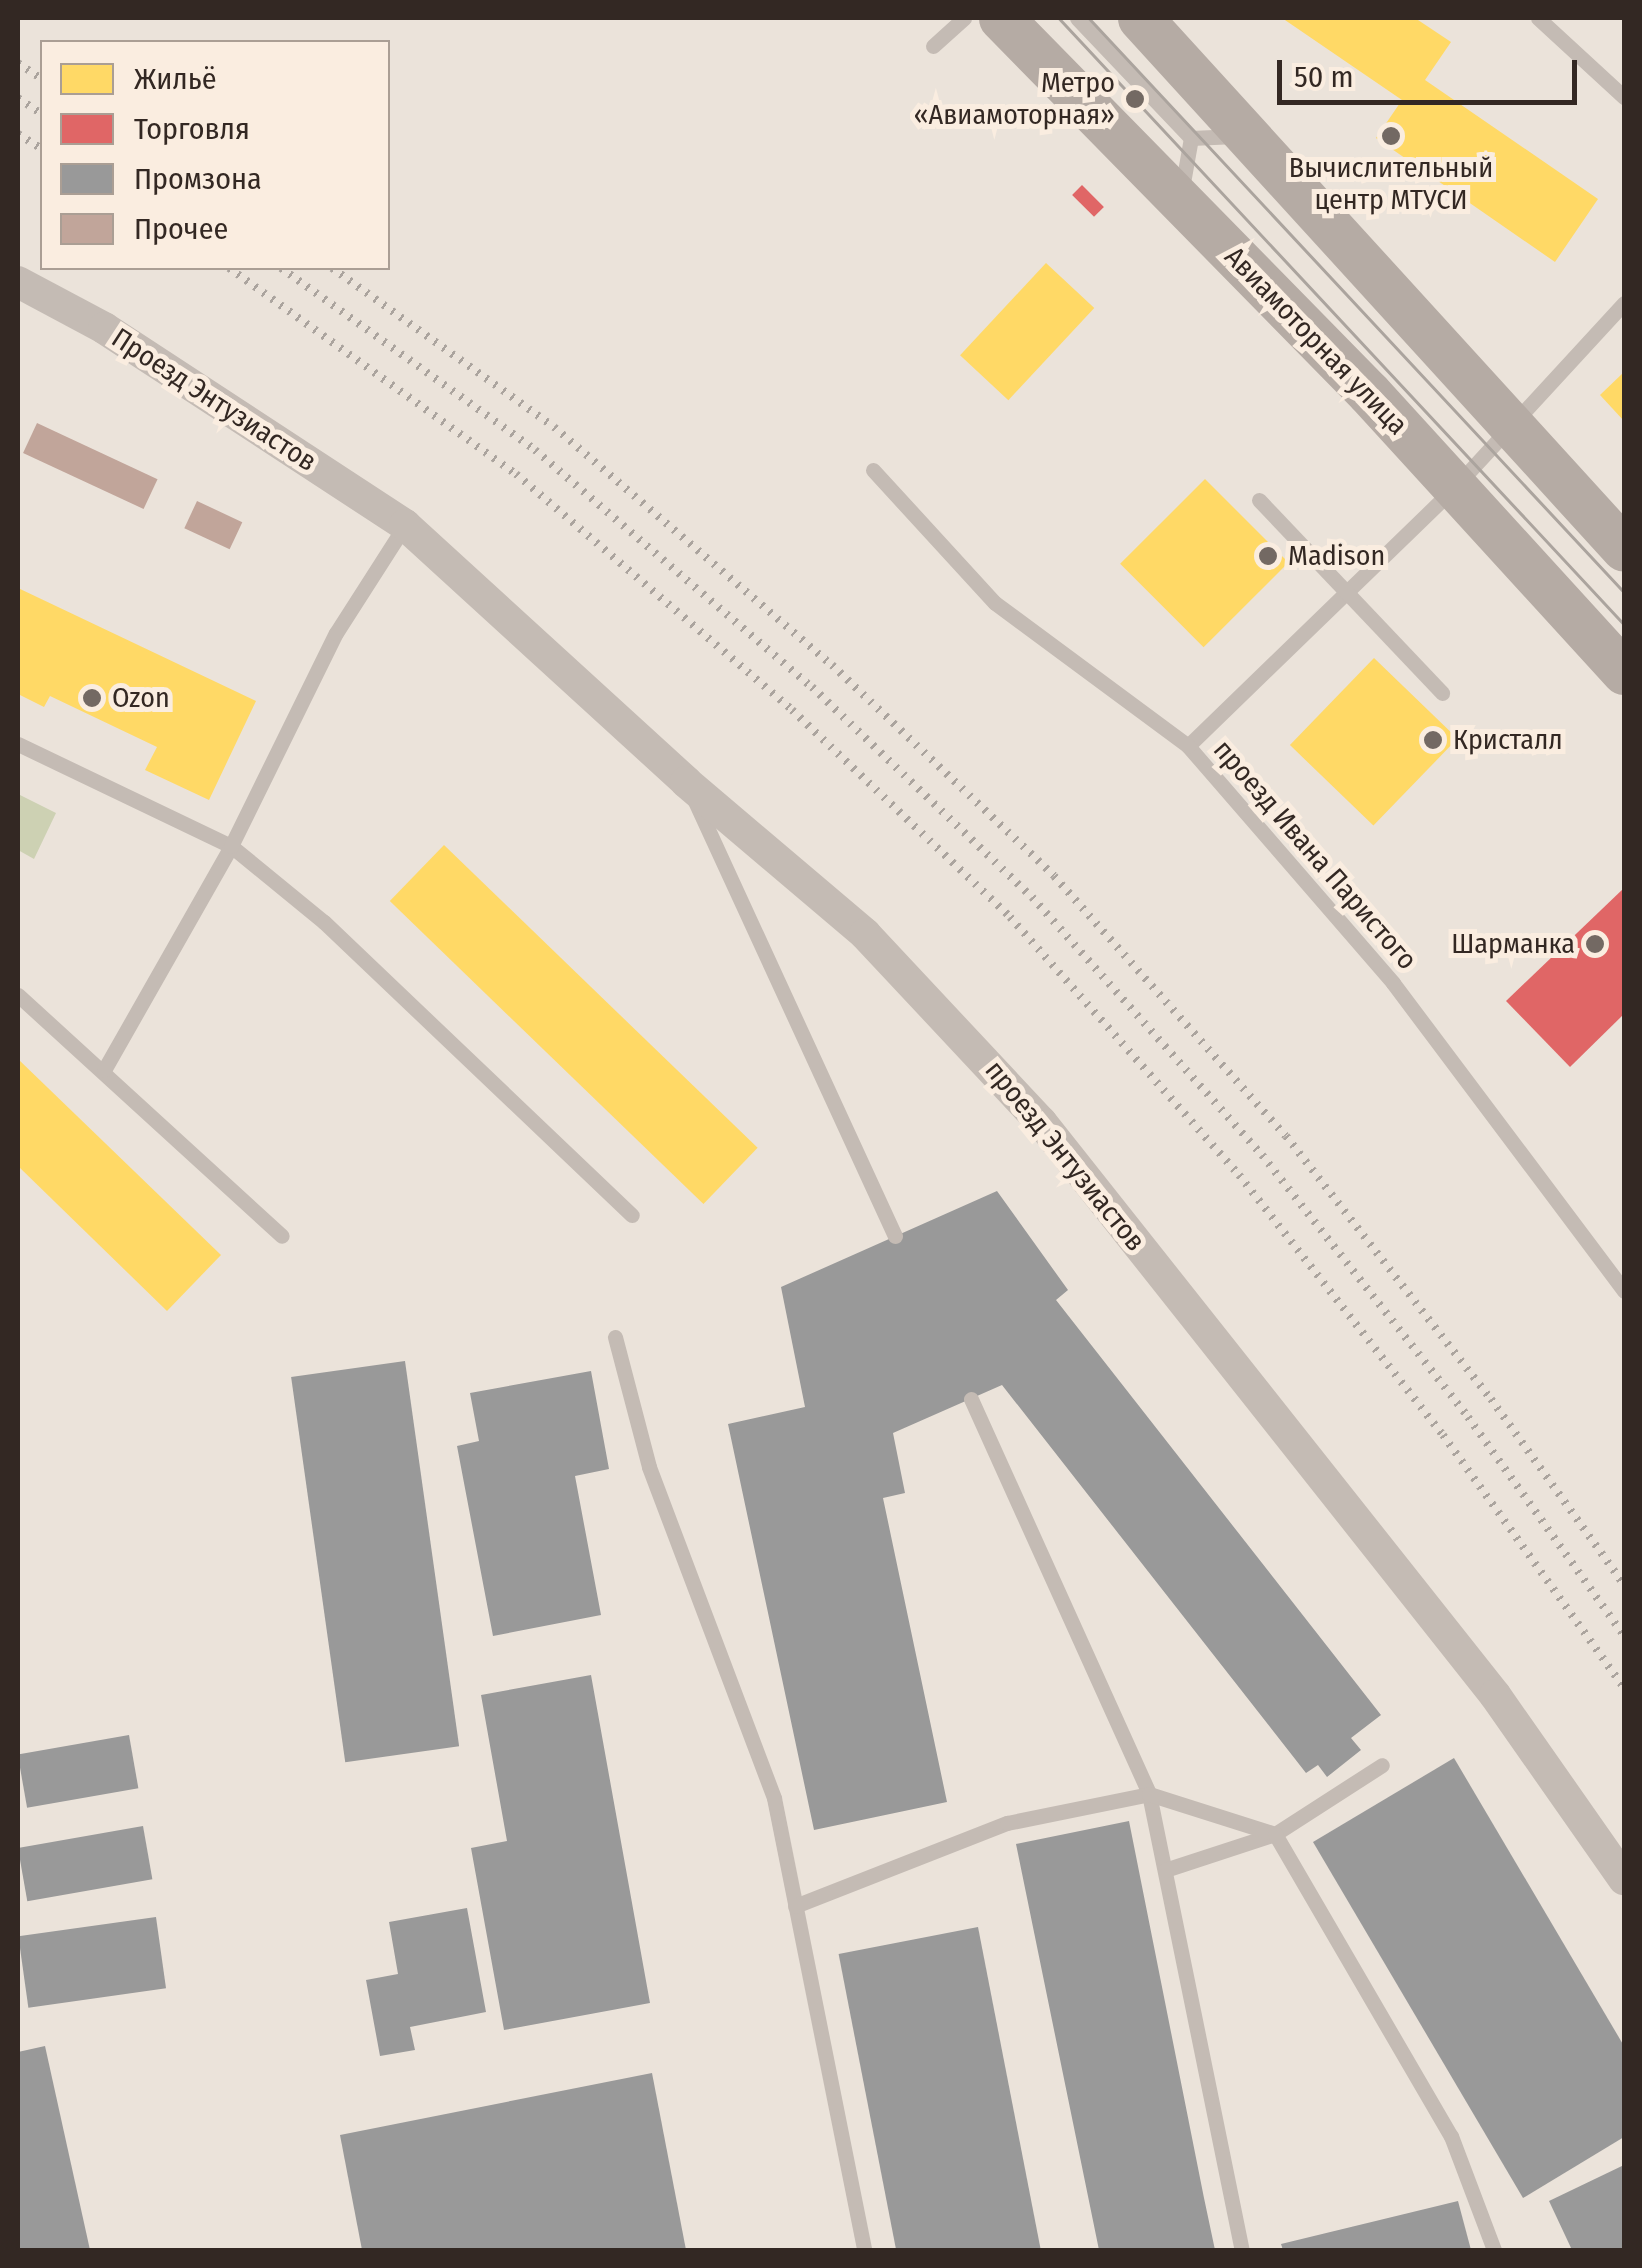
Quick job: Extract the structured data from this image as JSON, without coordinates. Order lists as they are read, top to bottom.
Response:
{
  "streets": {
    "main road": ["Авиамоторная улица"],
    "street": ["Проезд Энтузиастов", "проезд Энтузиастов"],
    "lane": ["проезд Ивана Паристого"]
  },
  "crossings": [
    ["Авиамоторная улица", "проезд Ивана Паристого"],
    ["Проезд Энтузиастов", "проезд Энтузиастов"]
  ],
  "places": [
    "Метро «Авиамоторная»",
    "Вычислительный центр МТУСИ",
    "Madison",
    "Ozon",
    "Кристалл",
    "Шарманка"
  ],
  "legend": [
    "Жильё",
    "Торговля",
    "Промзона",
    "Прочее"
  ],
  "scale_bar": "50 m"
}
